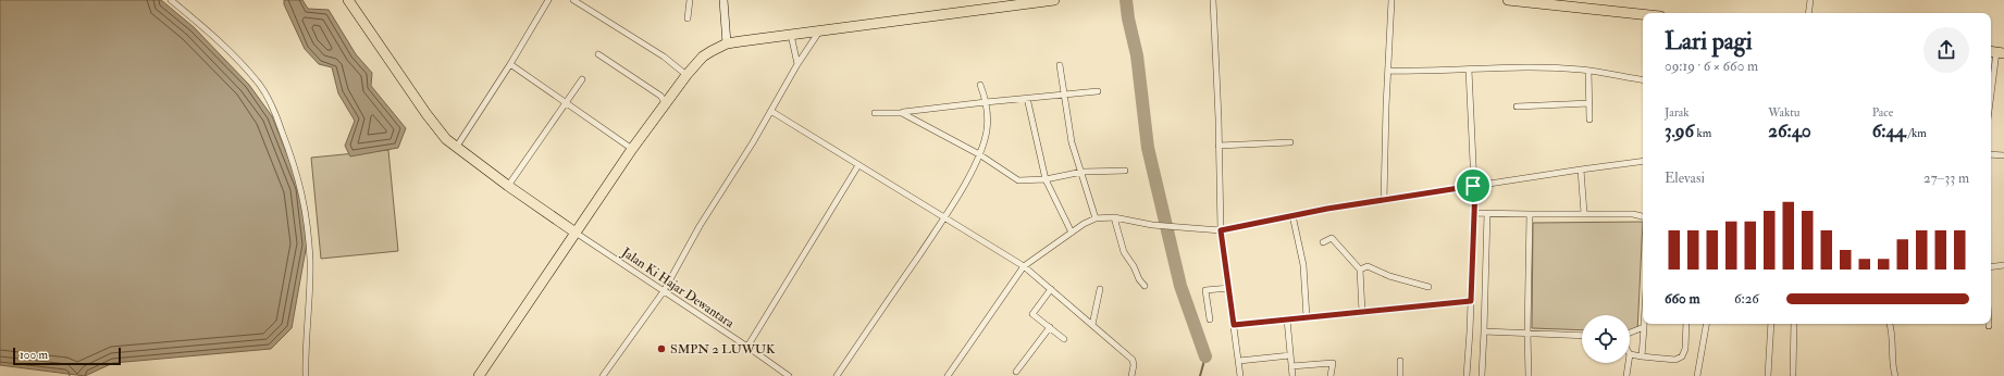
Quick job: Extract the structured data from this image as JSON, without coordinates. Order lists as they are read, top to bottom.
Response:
{
  "streets": {
    "street": ["Jalan Ki Hajar Dewantara"]
  },
  "places": ["SMPN 2 LUWUK"],
  "scale_bar": "100 m",
  "page": {
    "heading": ["Lari pagi", "09:19 · 6 × 660 m"],
    "stats": [
      ["Jarak", "3.96 km"],
      ["Waktu", "26:40"],
      ["Pace", "6:44 /km"]
    ],
    "chart": ["Elevasi", "27–33 m"],
    "list": [
      {
        "name": "660 m",
        "note": "6:26"
      }
    ],
    "scale": "100 m"
  }
}
